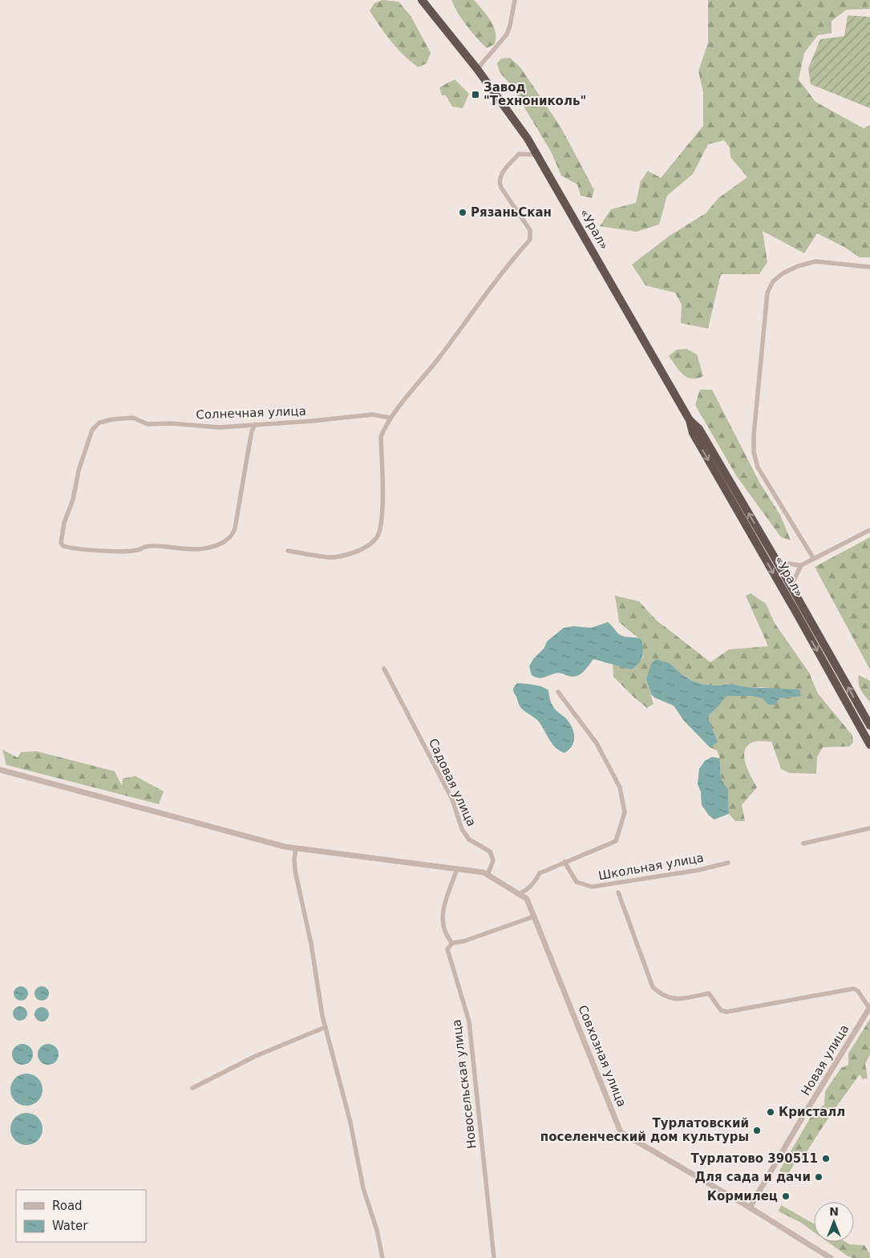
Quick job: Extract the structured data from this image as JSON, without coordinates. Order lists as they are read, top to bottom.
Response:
{
  "streets": {
    "highway": ["«Урал»"],
    "street": [
      "Солнечная улица",
      "Садовая улица",
      "Школьная улица",
      "Совхозная улица",
      "Новая улица",
      "Новосельская улица"
    ]
  },
  "crossings": [
    ["Садовая улица", "Совхозная улица"],
    ["Совхозная улица", "Новая улица"]
  ],
  "places": {
    "transit": ["Завод \"Технониколь\""],
    "other": [
      "РязаньСкан",
      "Кристалл",
      "Турлатовский поселенческий дом культуры",
      "Турлатово 390511",
      "Для сада и дачи",
      "Кормилец"
    ]
  },
  "legend": ["Road", "Water"],
  "north": "top"
}
